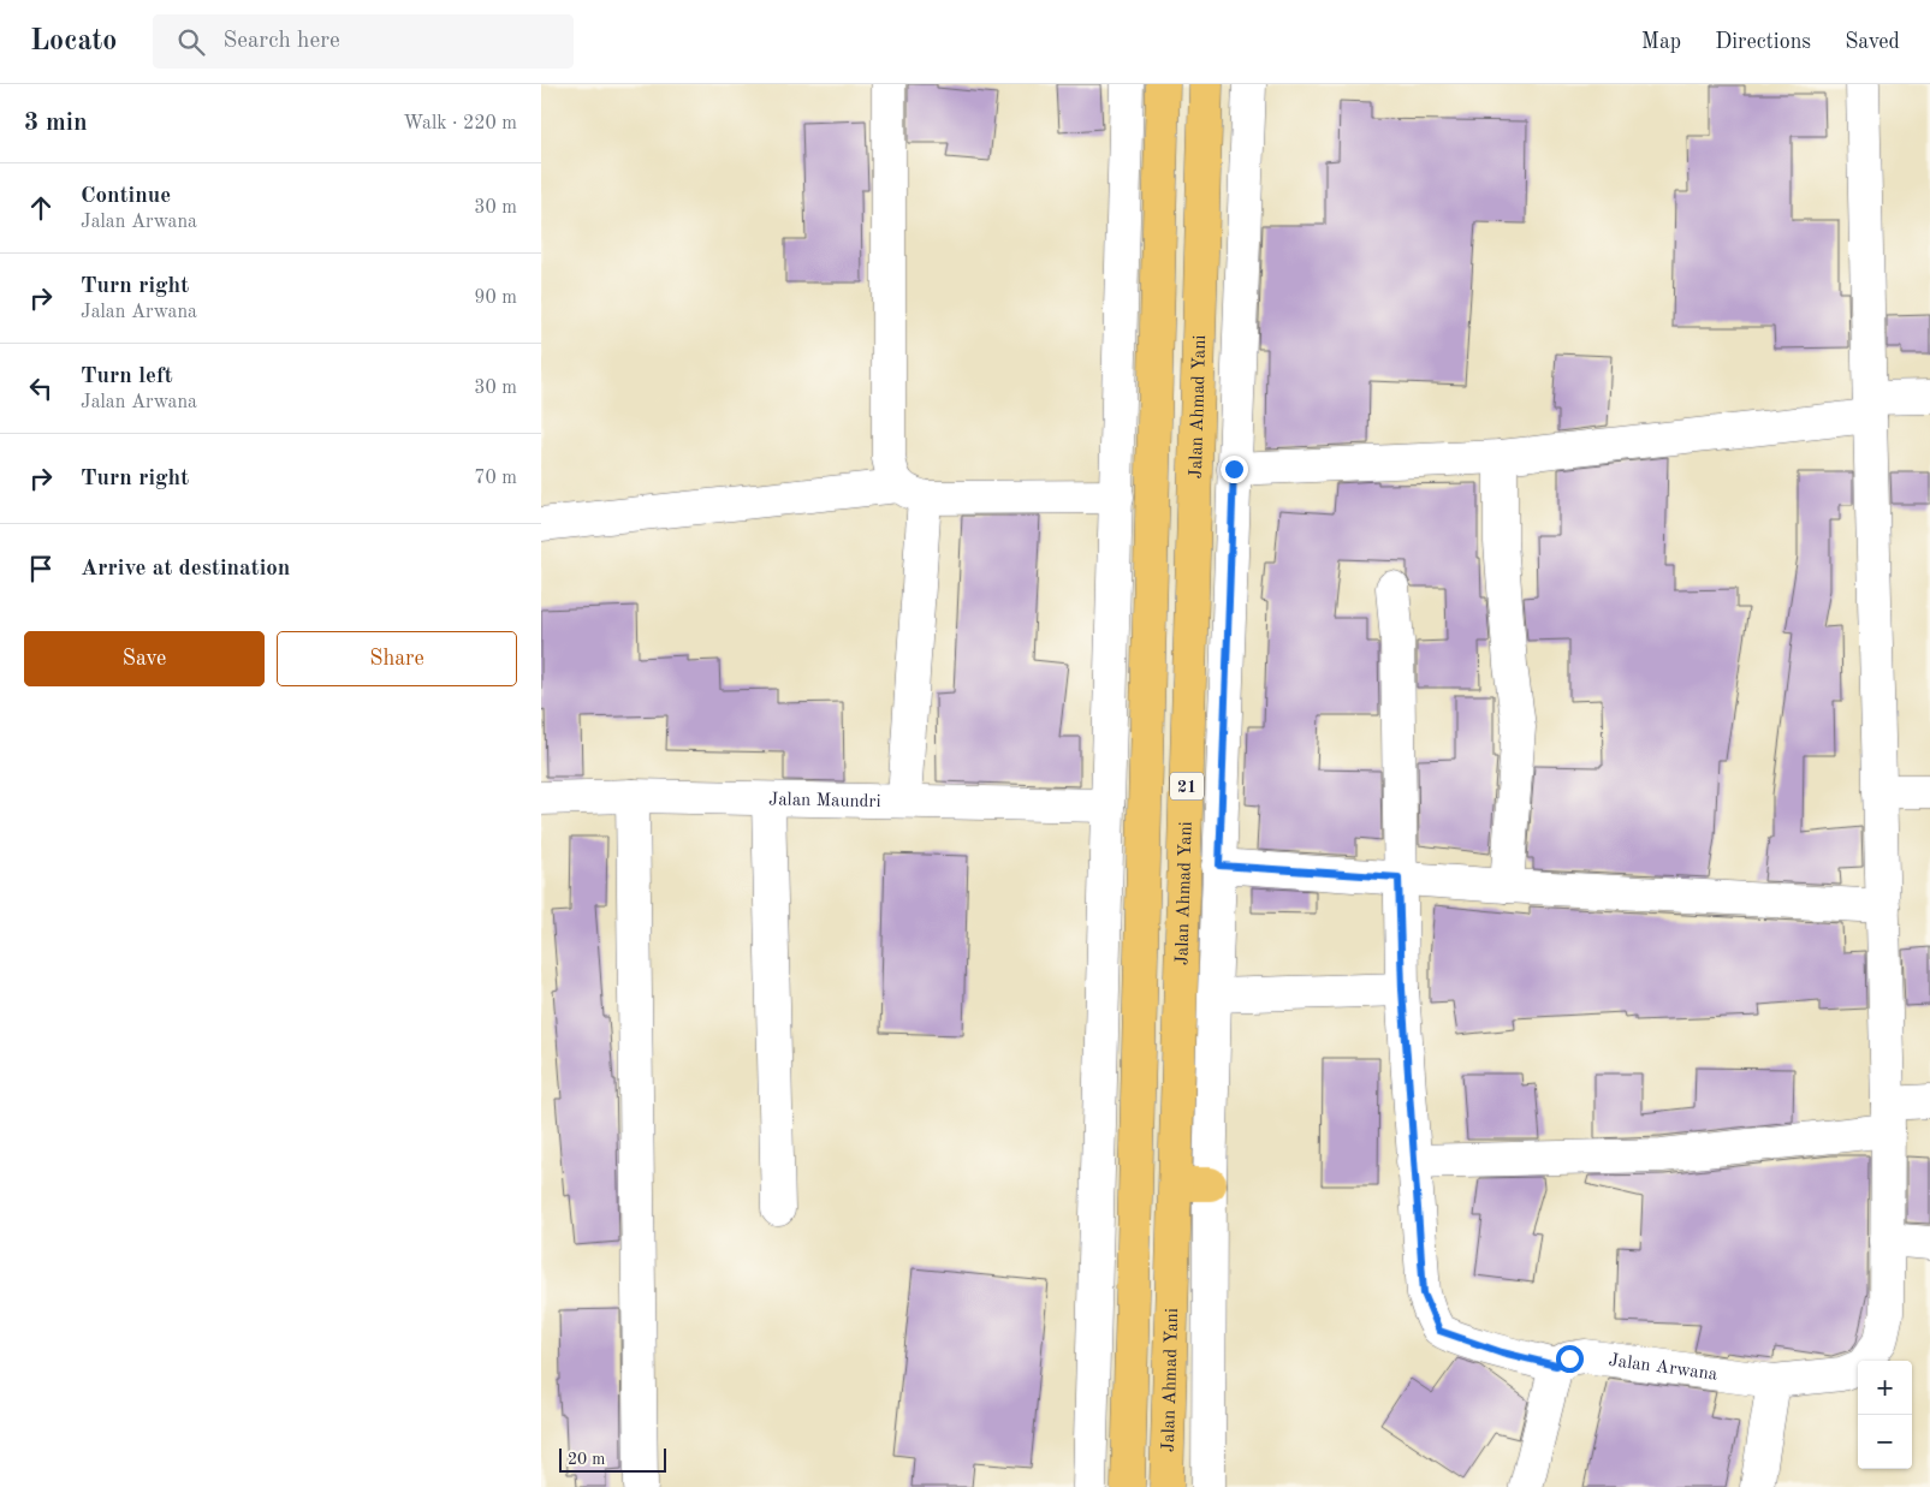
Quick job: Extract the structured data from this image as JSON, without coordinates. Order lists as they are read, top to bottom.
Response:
{
  "streets": {
    "highway": ["Jalan Ahmad Yani", "21"],
    "street": ["Jalan Maundri", "Jalan Arwana"]
  },
  "scale_bar": "20 m",
  "page": {
    "header": "Locato",
    "search": "Search here",
    "nav": ["Map", "Directions", "Saved"],
    "heading": ["3 min", "Walk · 220 m"],
    "list": [
      ["Continue", "Jalan Arwana", "30 m"],
      ["Turn right", "Jalan Arwana", "90 m"],
      ["Turn left", "Jalan Arwana", "30 m"],
      ["Turn right", "70 m"],
      "Arrive at destination"
    ],
    "buttons": ["Save", "Share"],
    "map_buttons": ["+", "−"],
    "scale": "20 m"
  }
}
